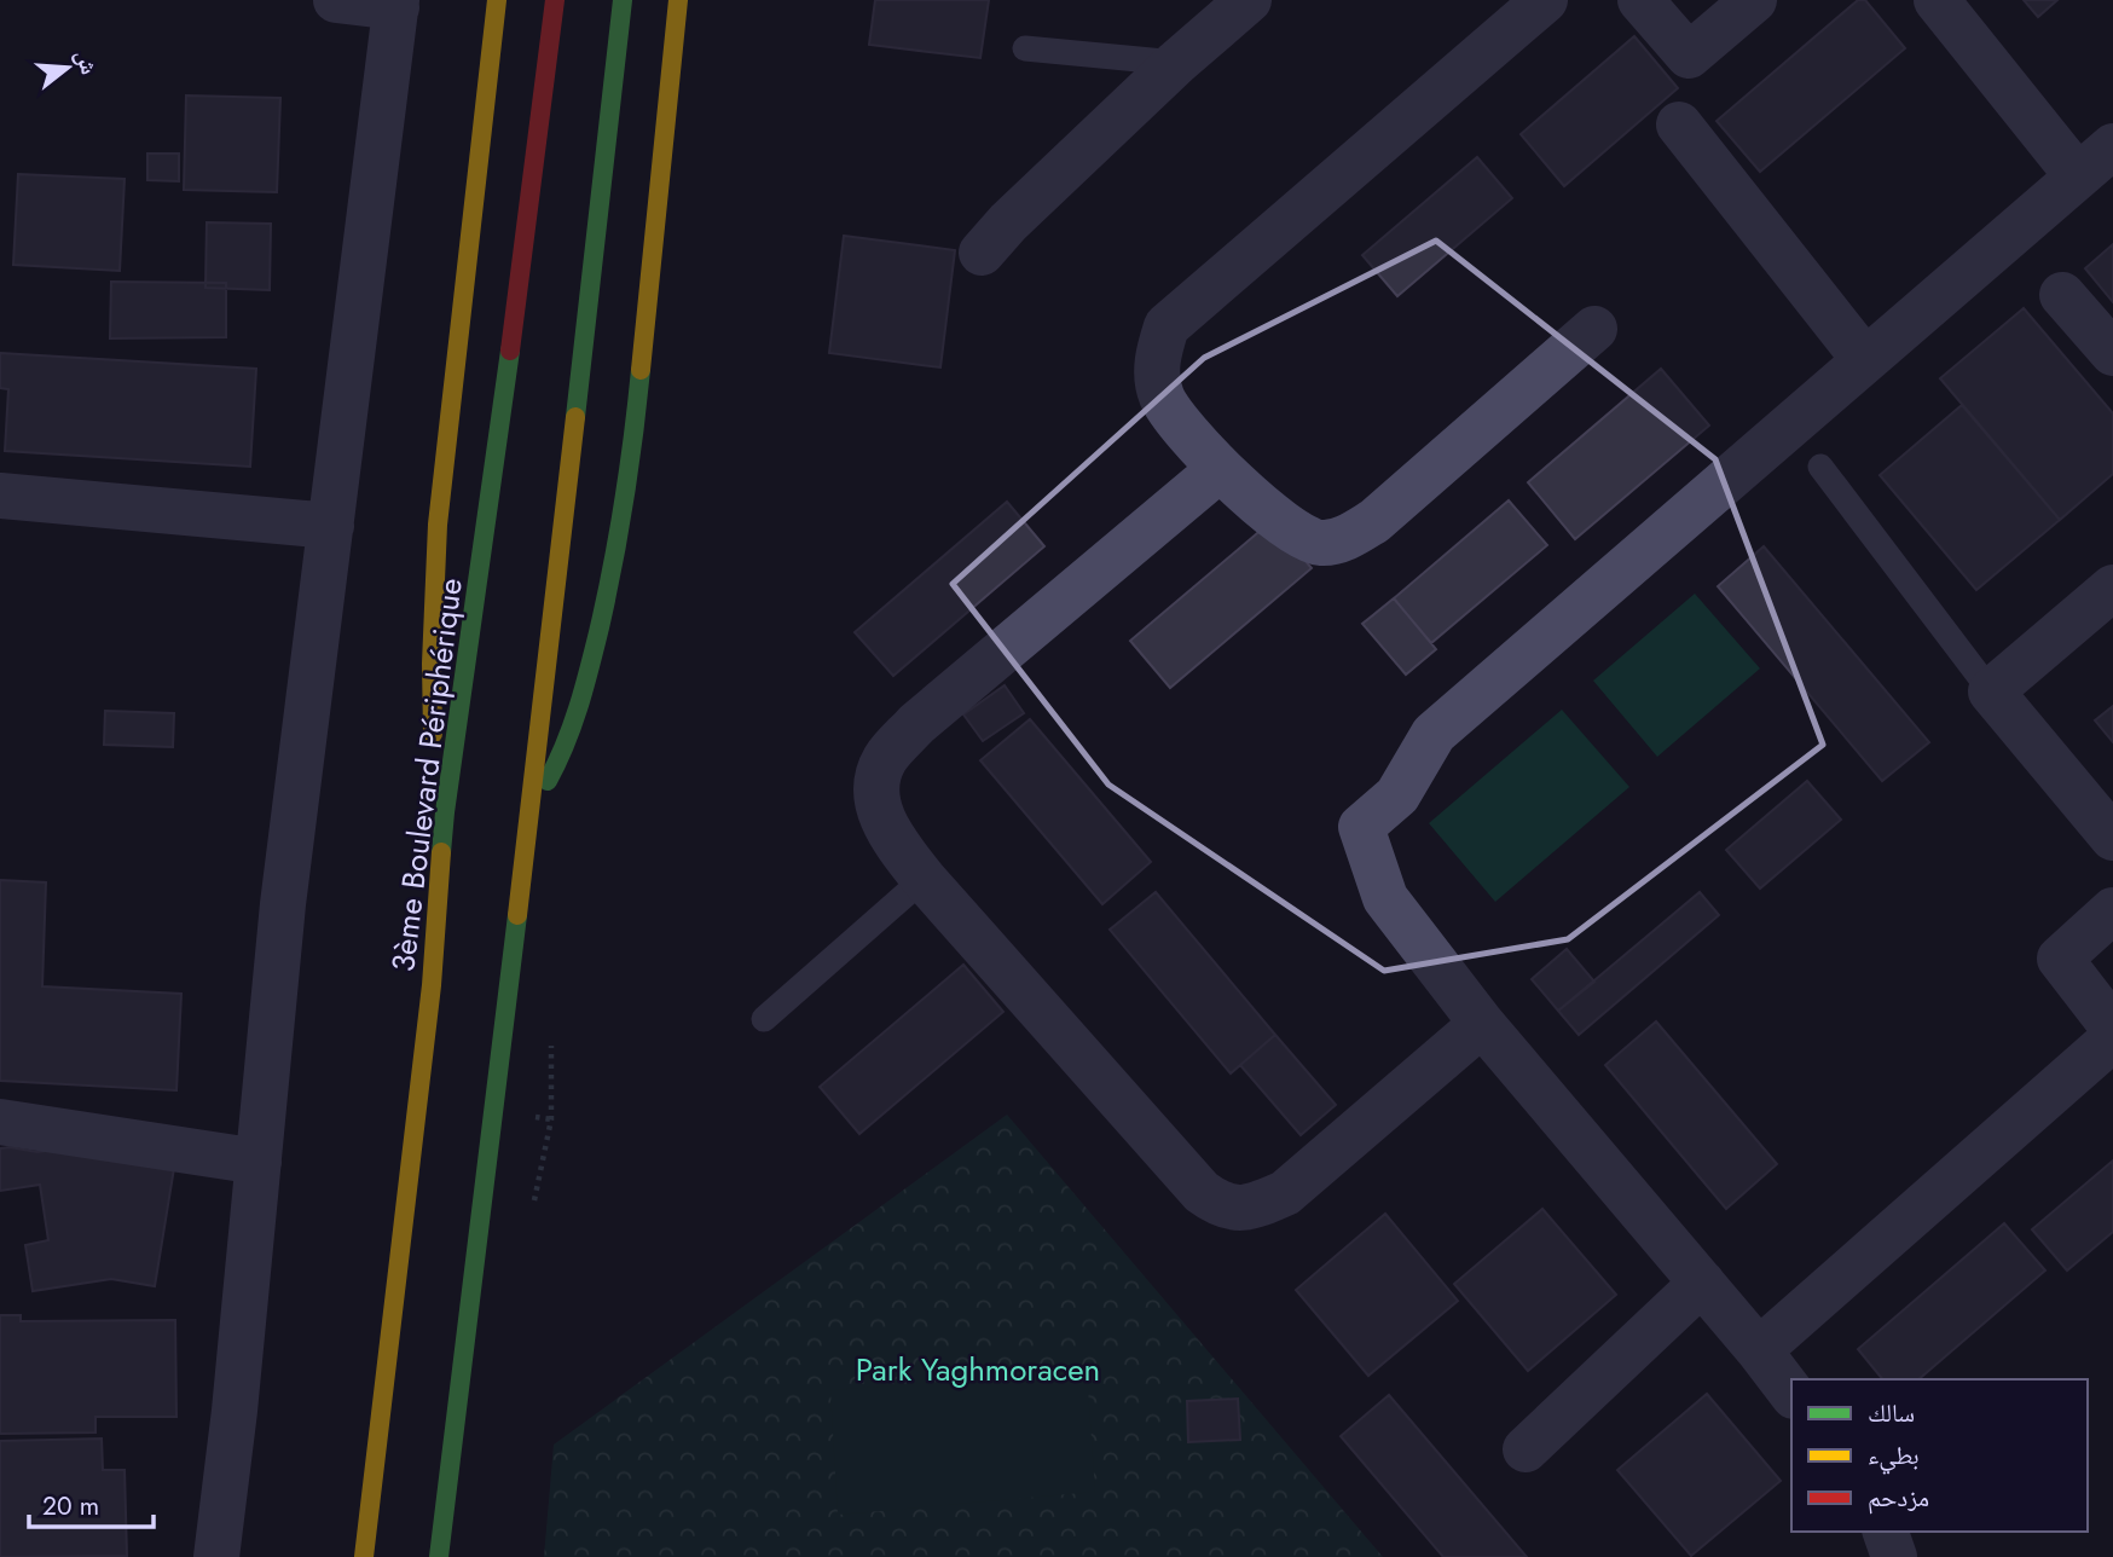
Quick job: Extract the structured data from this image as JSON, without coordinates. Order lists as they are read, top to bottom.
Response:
{
  "streets": {
    "highway": ["3ème Boulevard Périphérique"]
  },
  "parks": ["Park Yaghmoracen"],
  "legend": ["سالك", "بطيء", "مزدحم"],
  "scale_bar": "20 m",
  "north": "right"
}
